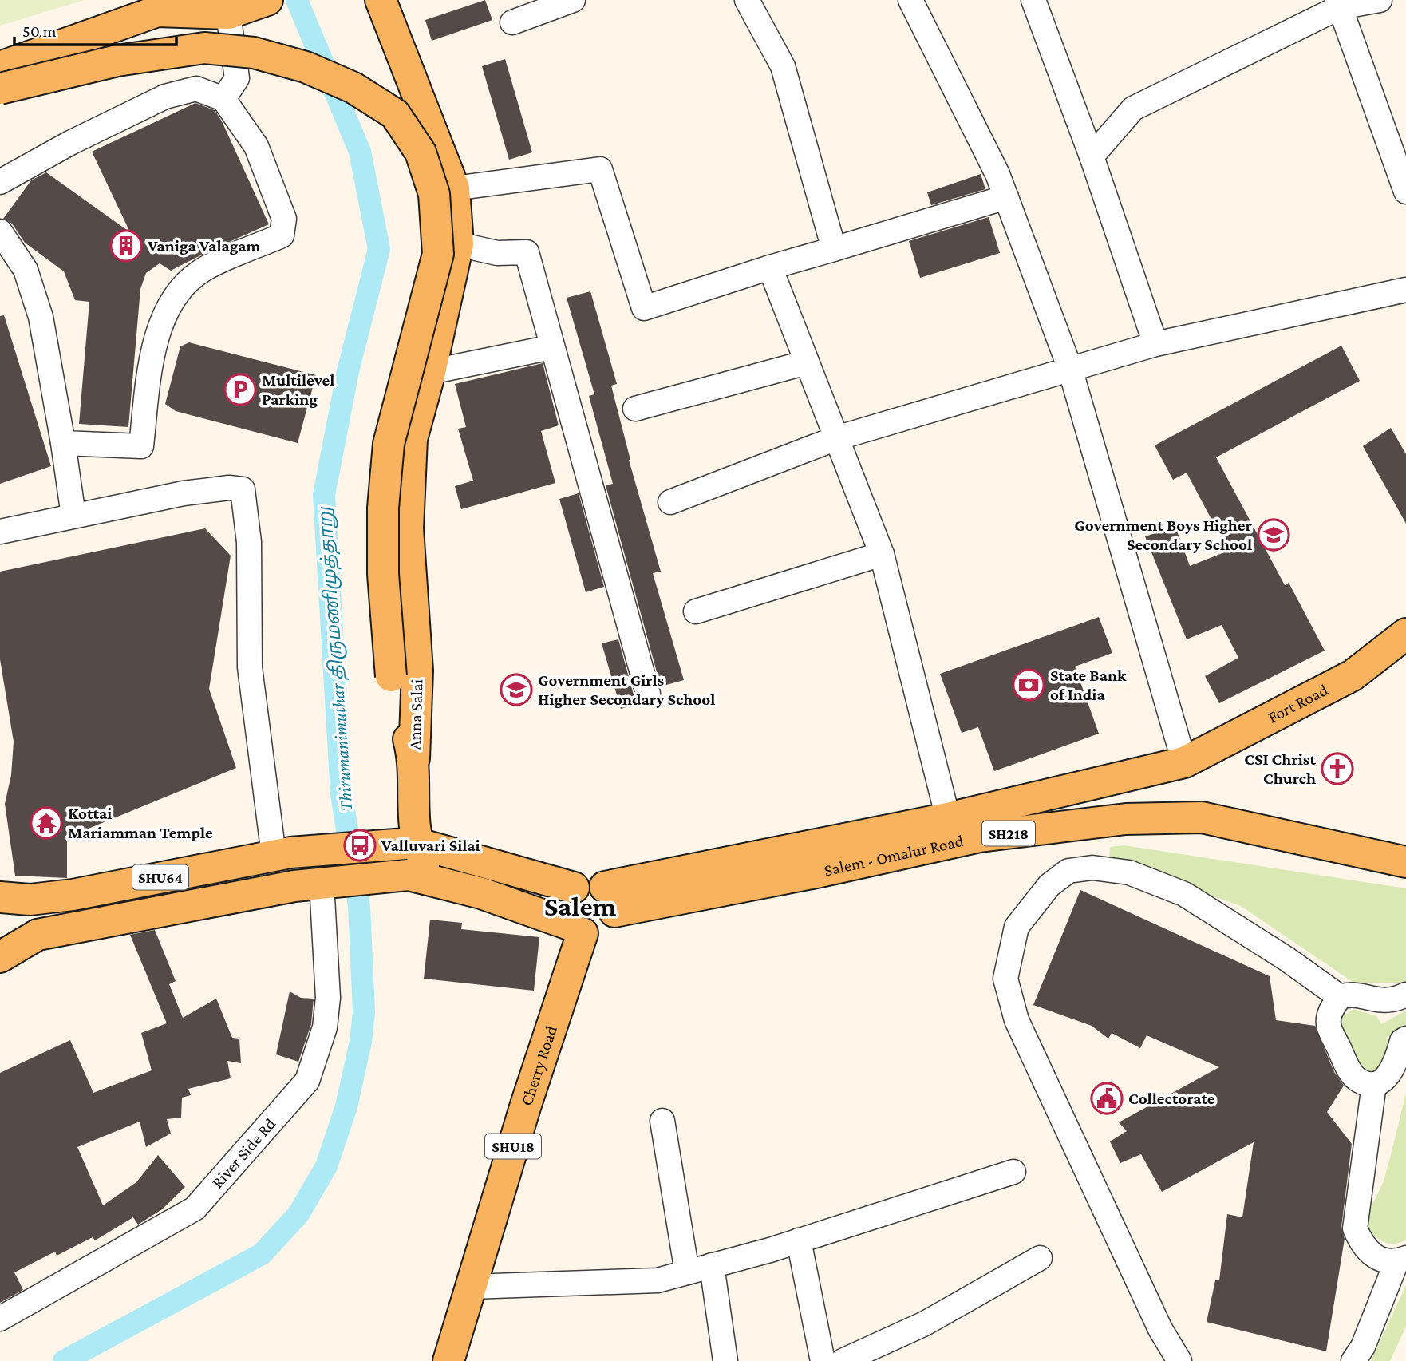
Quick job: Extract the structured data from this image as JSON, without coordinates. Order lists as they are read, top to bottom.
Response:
{
  "streets": {
    "main road": [
      "Fort Road",
      "SH218",
      "Salem - Omalur Road",
      "SHU64",
      "Cherry Road",
      "SHU18"
    ],
    "street": ["River Side Rd"]
  },
  "crossings": [
    ["Fort Road", "Salem - Omalur Road"],
    ["Salem - Omalur Road", "Cherry Road"]
  ],
  "districts": ["Salem"],
  "water": ["Thirumanimuthar திருமணிமுத்தாறு"],
  "places": {
    "building": ["Vaniga Valagam"],
    "parking": ["Multilevel Parking"],
    "school or university": ["Government Boys Higher Secondary School", "Government Girls Higher Secondary School"],
    "bank": ["State Bank of India"],
    "church": ["CSI Christ Church"],
    "temple": ["Kottai Mariamman Temple"],
    "bus stop": ["Valluvari Silai"],
    "public building": ["Collectorate"]
  },
  "scale_bar": "50 m"
}
